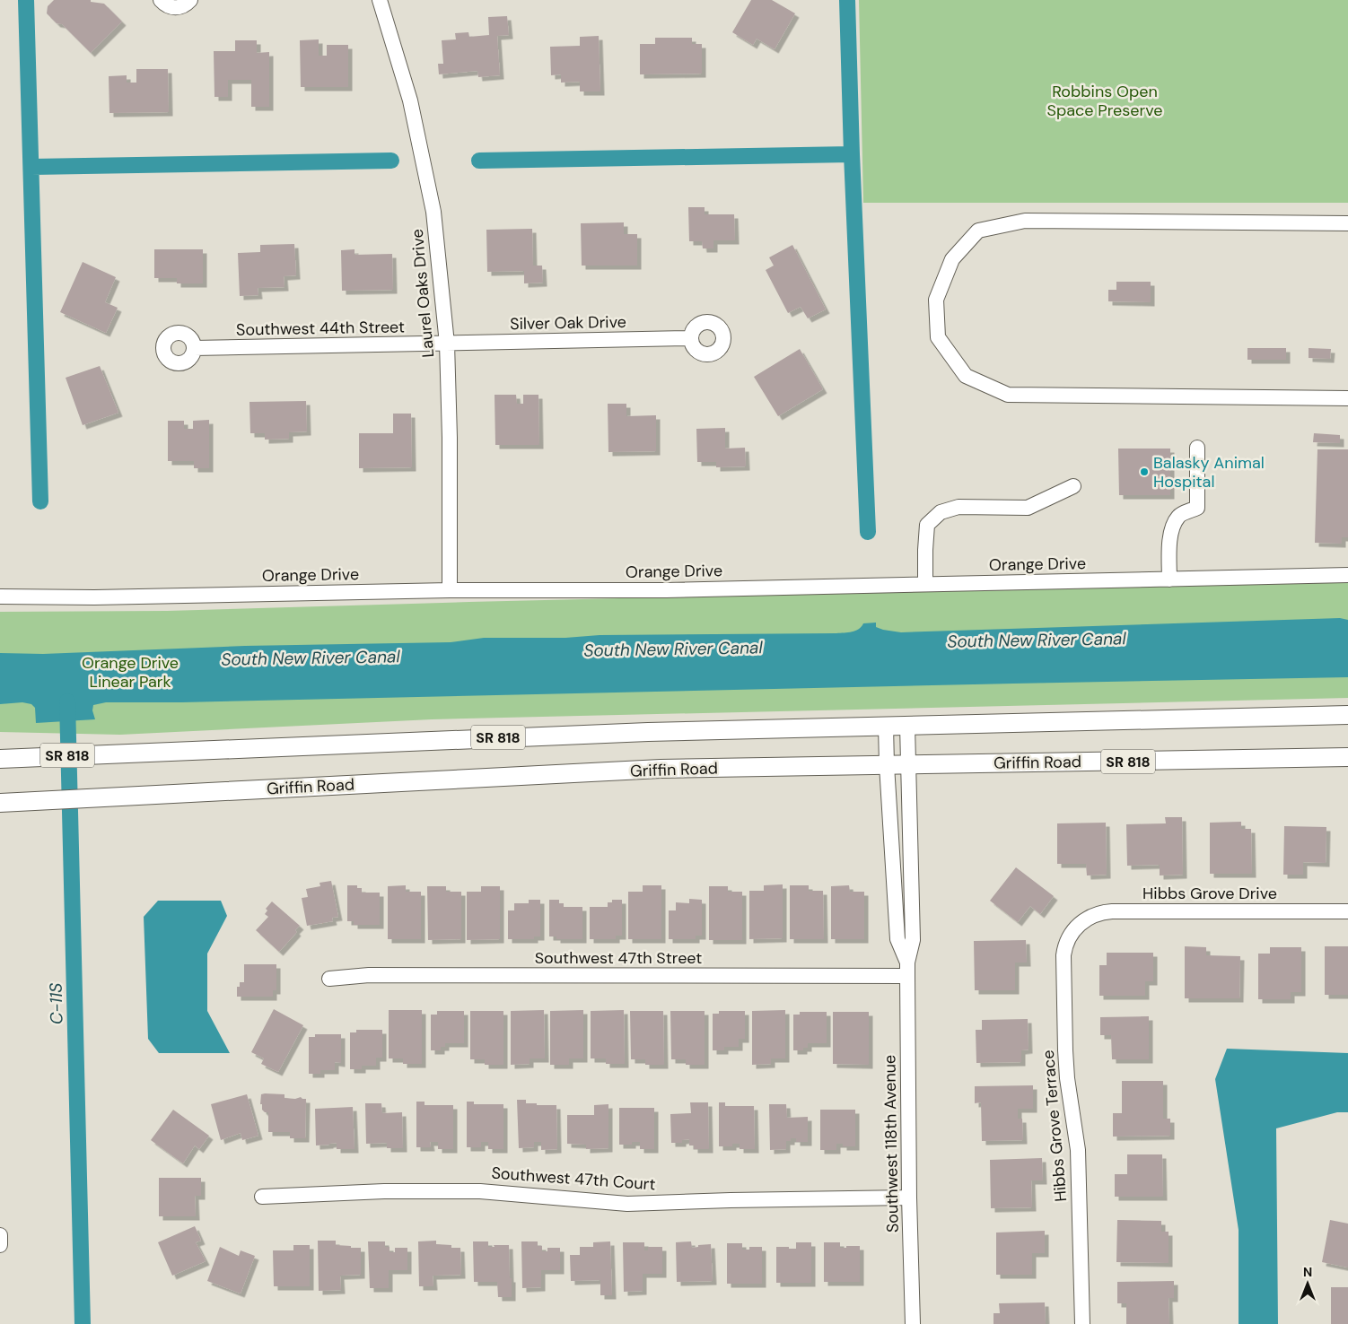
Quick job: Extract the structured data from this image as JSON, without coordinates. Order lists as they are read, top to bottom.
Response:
{
  "streets": {
    "main road": ["SR 818", "Griffin Road"],
    "street": [
      "Laurel Oaks Drive",
      "Silver Oak Drive",
      "Southwest 44th Street",
      "Orange Drive",
      "Hibbs Grove Drive",
      "Southwest 47th Street",
      "Hibbs Grove Terrace",
      "Southwest 118th Avenue",
      "Southwest 47th Court"
    ]
  },
  "crossings": [
    ["Laurel Oaks Drive", "Silver Oak Drive"],
    ["Laurel Oaks Drive", "Southwest 44th Street"],
    ["Laurel Oaks Drive", "Orange Drive"],
    ["Silver Oak Drive", "Southwest 44th Street"],
    ["SR 818", "Southwest 118th Avenue"],
    ["Griffin Road", "Southwest 118th Avenue"],
    ["Hibbs Grove Drive", "Hibbs Grove Terrace"],
    ["Southwest 47th Street", "Southwest 118th Avenue"],
    ["Southwest 118th Avenue", "Southwest 47th Court"]
  ],
  "water": ["South New River Canal", "C-11S"],
  "parks": ["Robbins Open Space Preserve", "Orange Drive Linear Park"],
  "places": ["Balasky Animal Hospital"],
  "north": "top"
}
